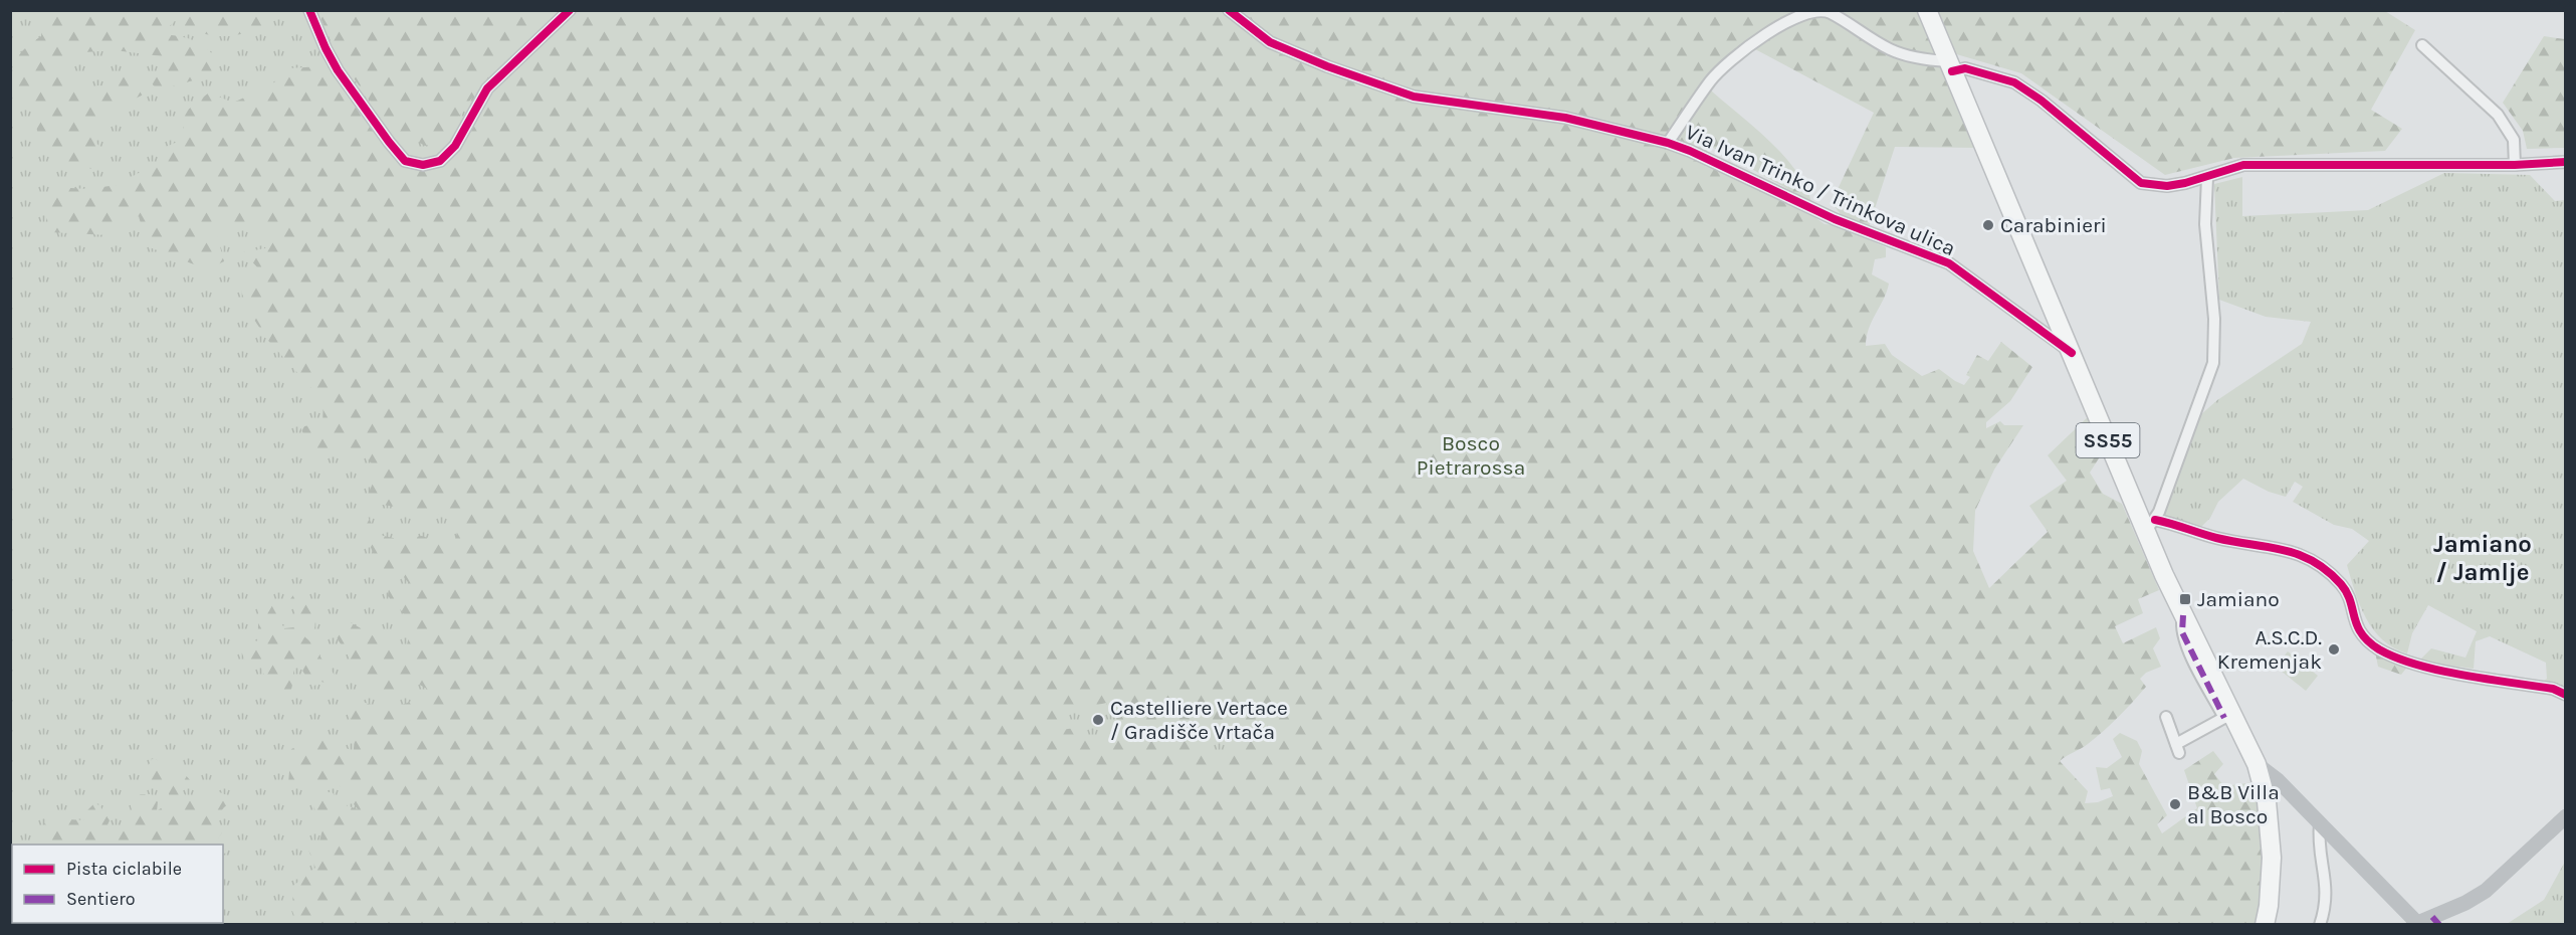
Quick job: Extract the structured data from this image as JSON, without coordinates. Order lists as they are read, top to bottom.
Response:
{
  "streets": {
    "main road": ["SS55"],
    "street": ["Via Ivan Trinko / Trinkova ulica"]
  },
  "crossings": [
    ["Via Ivan Trinko / Trinkova ulica", "SS55"]
  ],
  "districts": ["Jamiano / Jamlje"],
  "parks": ["Bosco Pietrarossa"],
  "places": {
    "other": [
      "Carabinieri",
      "A.S.C.D. Kremenjak",
      "Castelliere Vertace / Gradišče Vrtača",
      "B&B Villa al Bosco"
    ],
    "transit": ["Jamiano"]
  },
  "legend": ["Pista ciclabile", "Sentiero"]
}
